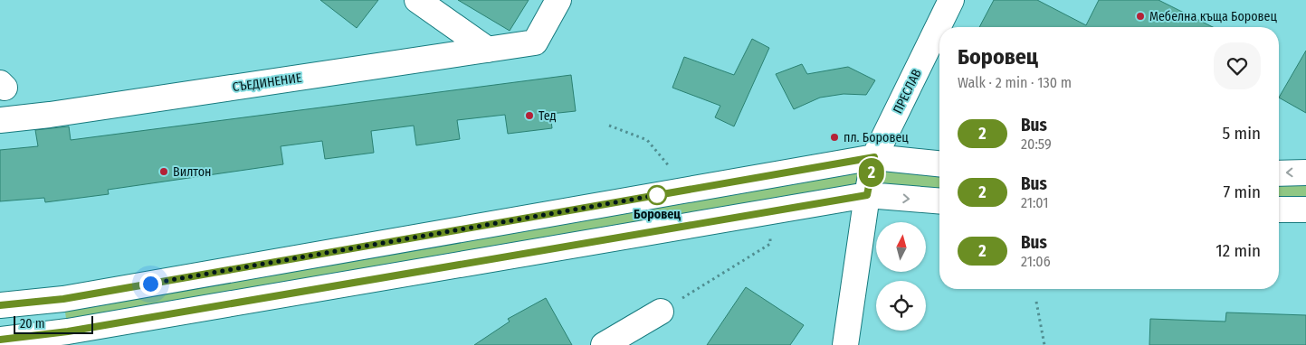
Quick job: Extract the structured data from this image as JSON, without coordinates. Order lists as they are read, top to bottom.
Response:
{
  "streets": {
    "main road": ["СЪЕДИНЕНИЕ", "ПРЕСЛАВ"]
  },
  "places": [
    "Мебелна къща Боровец",
    "Тед",
    "пл. Боровец",
    "Вилтон",
    "Боровец"
  ],
  "lines": ["bus line 2"],
  "scale_bar": "20 m",
  "north": "top",
  "page": {
    "on_map": "2",
    "heading": ["Боровец", "Walk · 2 min · 130 m"],
    "list": [
      {
        "mark": "2",
        "name": "Bus",
        "note": "20:59",
        "value": "5 min"
      },
      {
        "mark": "2",
        "name": "Bus",
        "note": "21:01",
        "value": "7 min"
      },
      {
        "mark": "2",
        "name": "Bus",
        "note": "21:06",
        "value": "12 min"
      }
    ],
    "scale": "20 m"
  }
}
